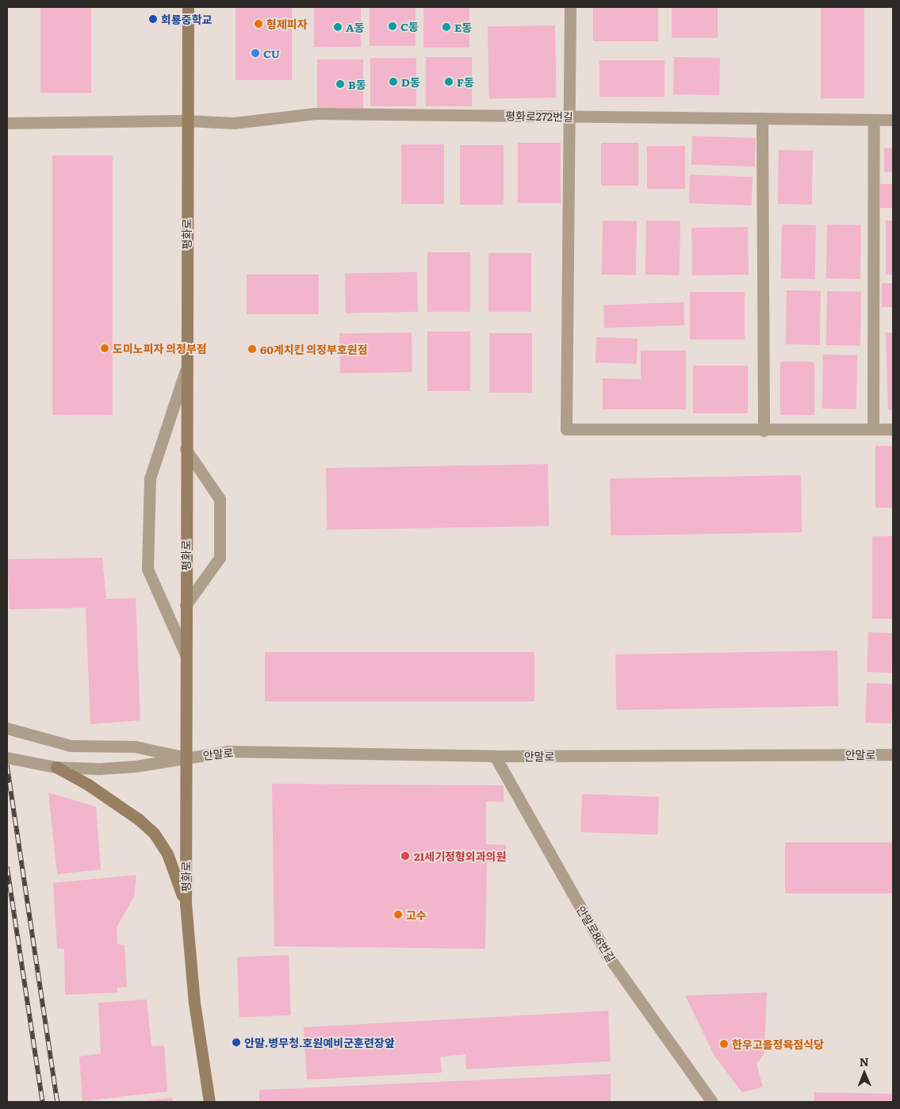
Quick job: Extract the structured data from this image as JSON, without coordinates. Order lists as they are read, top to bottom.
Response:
{
  "streets": {
    "main road": ["평화로"],
    "street": ["평화로272번길", "안말로", "안말로86번길"]
  },
  "crossings": [
    ["평화로272번길", "평화로"],
    ["평화로", "안말로"],
    ["안말로", "안말로86번길"]
  ],
  "places": [
    "회룡중학교",
    "형제피자",
    "C동",
    "A동",
    "E동",
    "CU",
    "D동",
    "F동",
    "B동",
    "도미노피자 의정부점",
    "60계치킨 의정부호원점",
    "21세기정형외과의원",
    "고수",
    "안말.병무청.호원예비군훈련장앞",
    "한우고을정육점식당"
  ],
  "north": "top"
}
